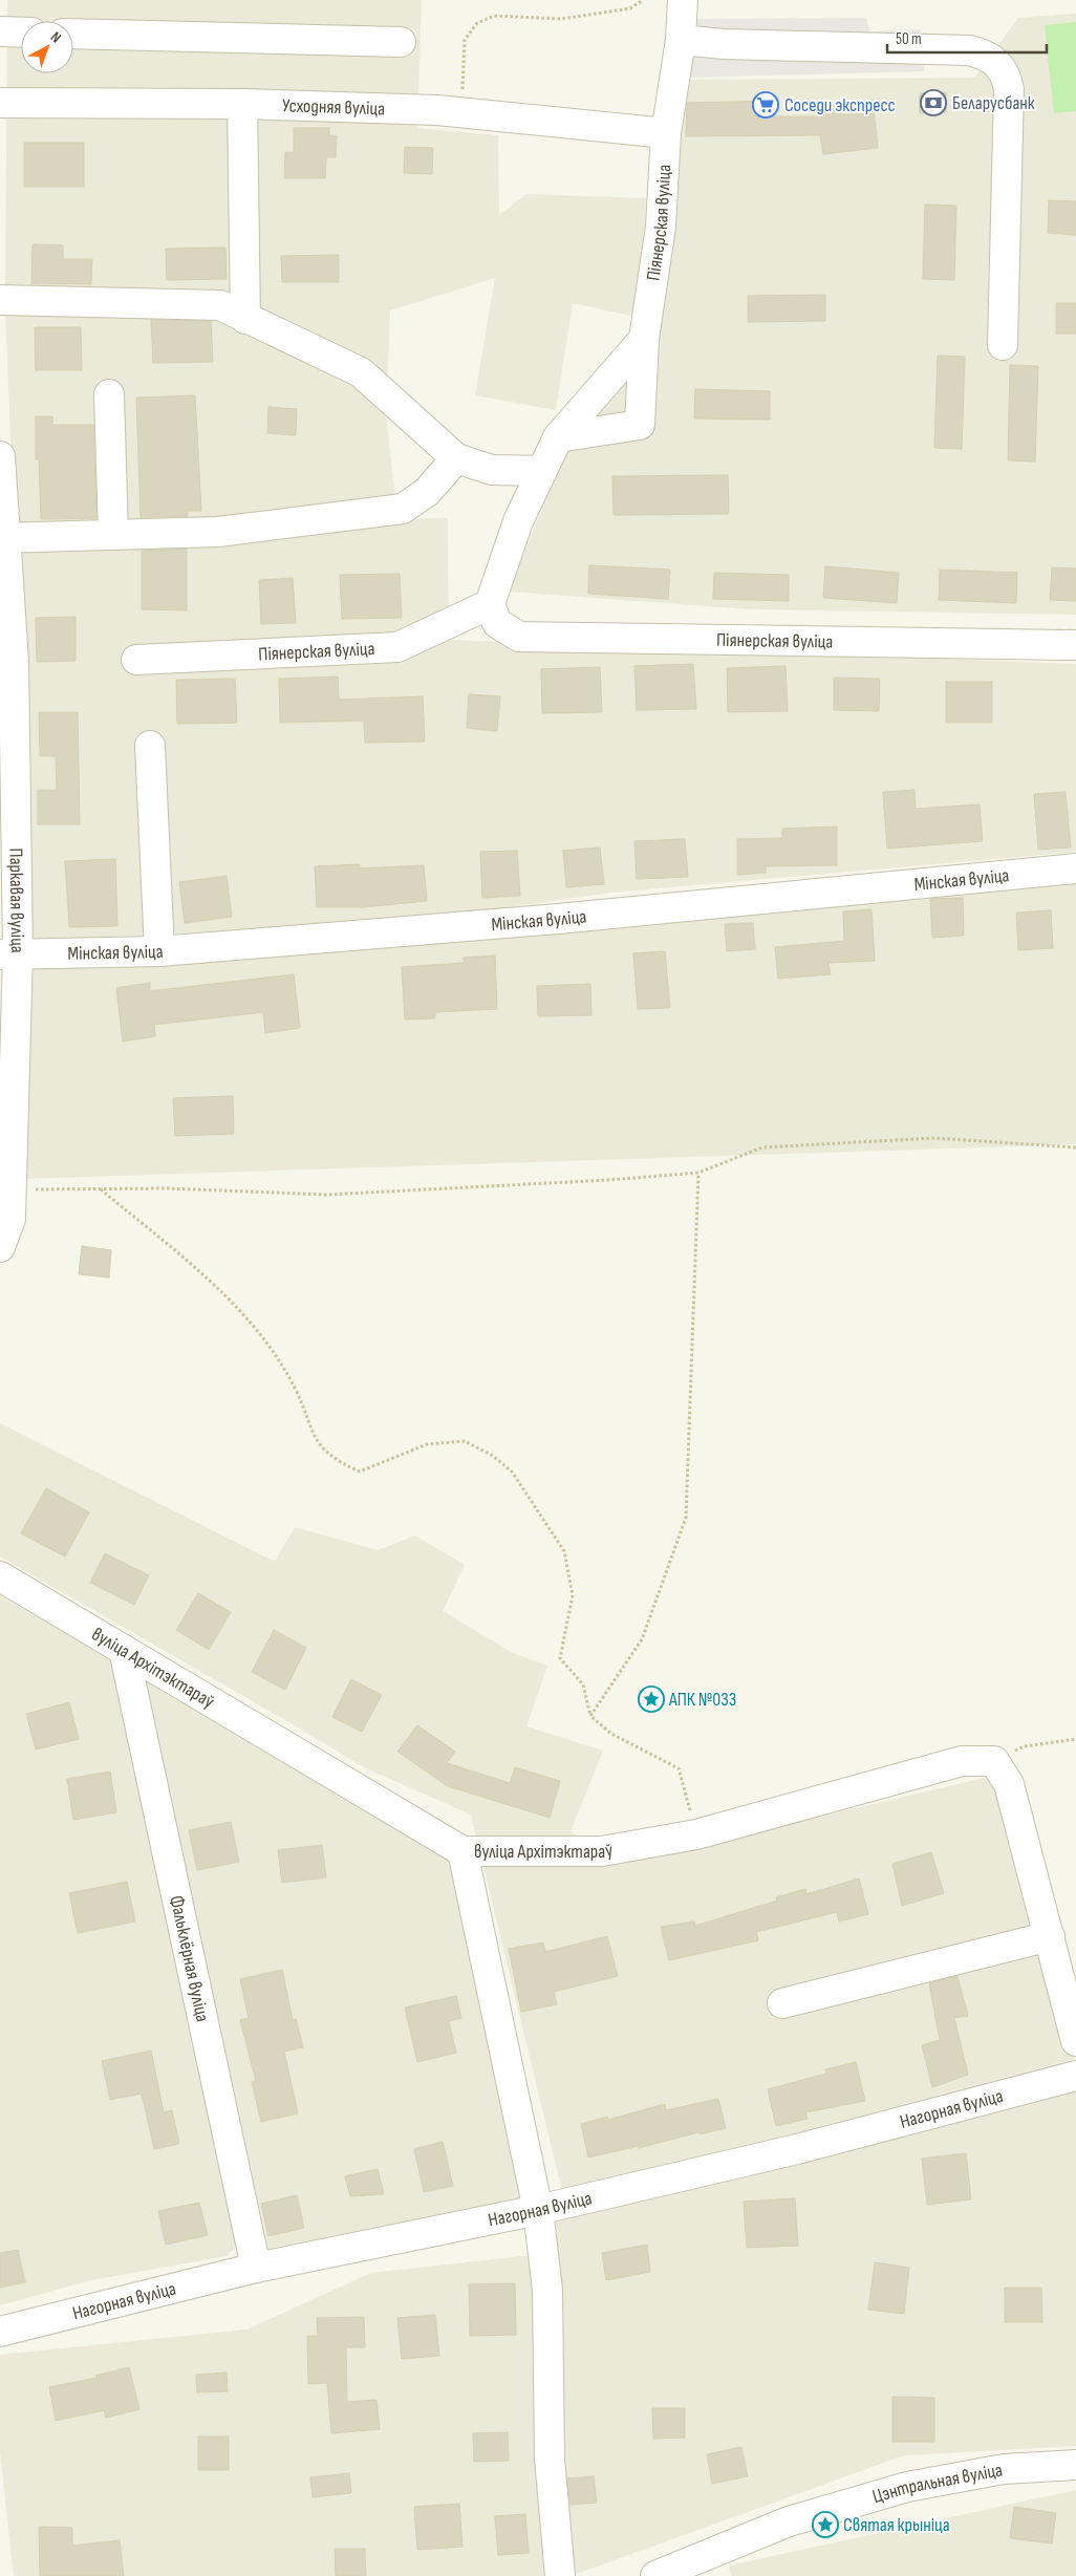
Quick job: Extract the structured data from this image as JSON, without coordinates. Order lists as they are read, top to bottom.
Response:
{
  "streets": {
    "street": [
      "Усходняя вуліца",
      "Піянерская вуліца",
      "Мінская вуліца",
      "Паркавая вуліца",
      "вуліца Архітэктараў",
      "Фальклёрная вуліца",
      "Нагорная вуліца",
      "Цэнтральная вуліца"
    ]
  },
  "crossings": [
    ["Усходняя вуліца", "Піянерская вуліца"],
    ["Мінская вуліца", "Паркавая вуліца"],
    ["вуліца Архітэктараў", "Фальклёрная вуліца"],
    ["Фальклёрная вуліца", "Нагорная вуліца"]
  ],
  "places": {
    "bank": ["Беларусбанк"],
    "supermarket": ["Соседи экспресс"],
    "place": ["АПК №033", "Святая крыніца"]
  },
  "scale_bar": "50 m",
  "north": "top right"
}
